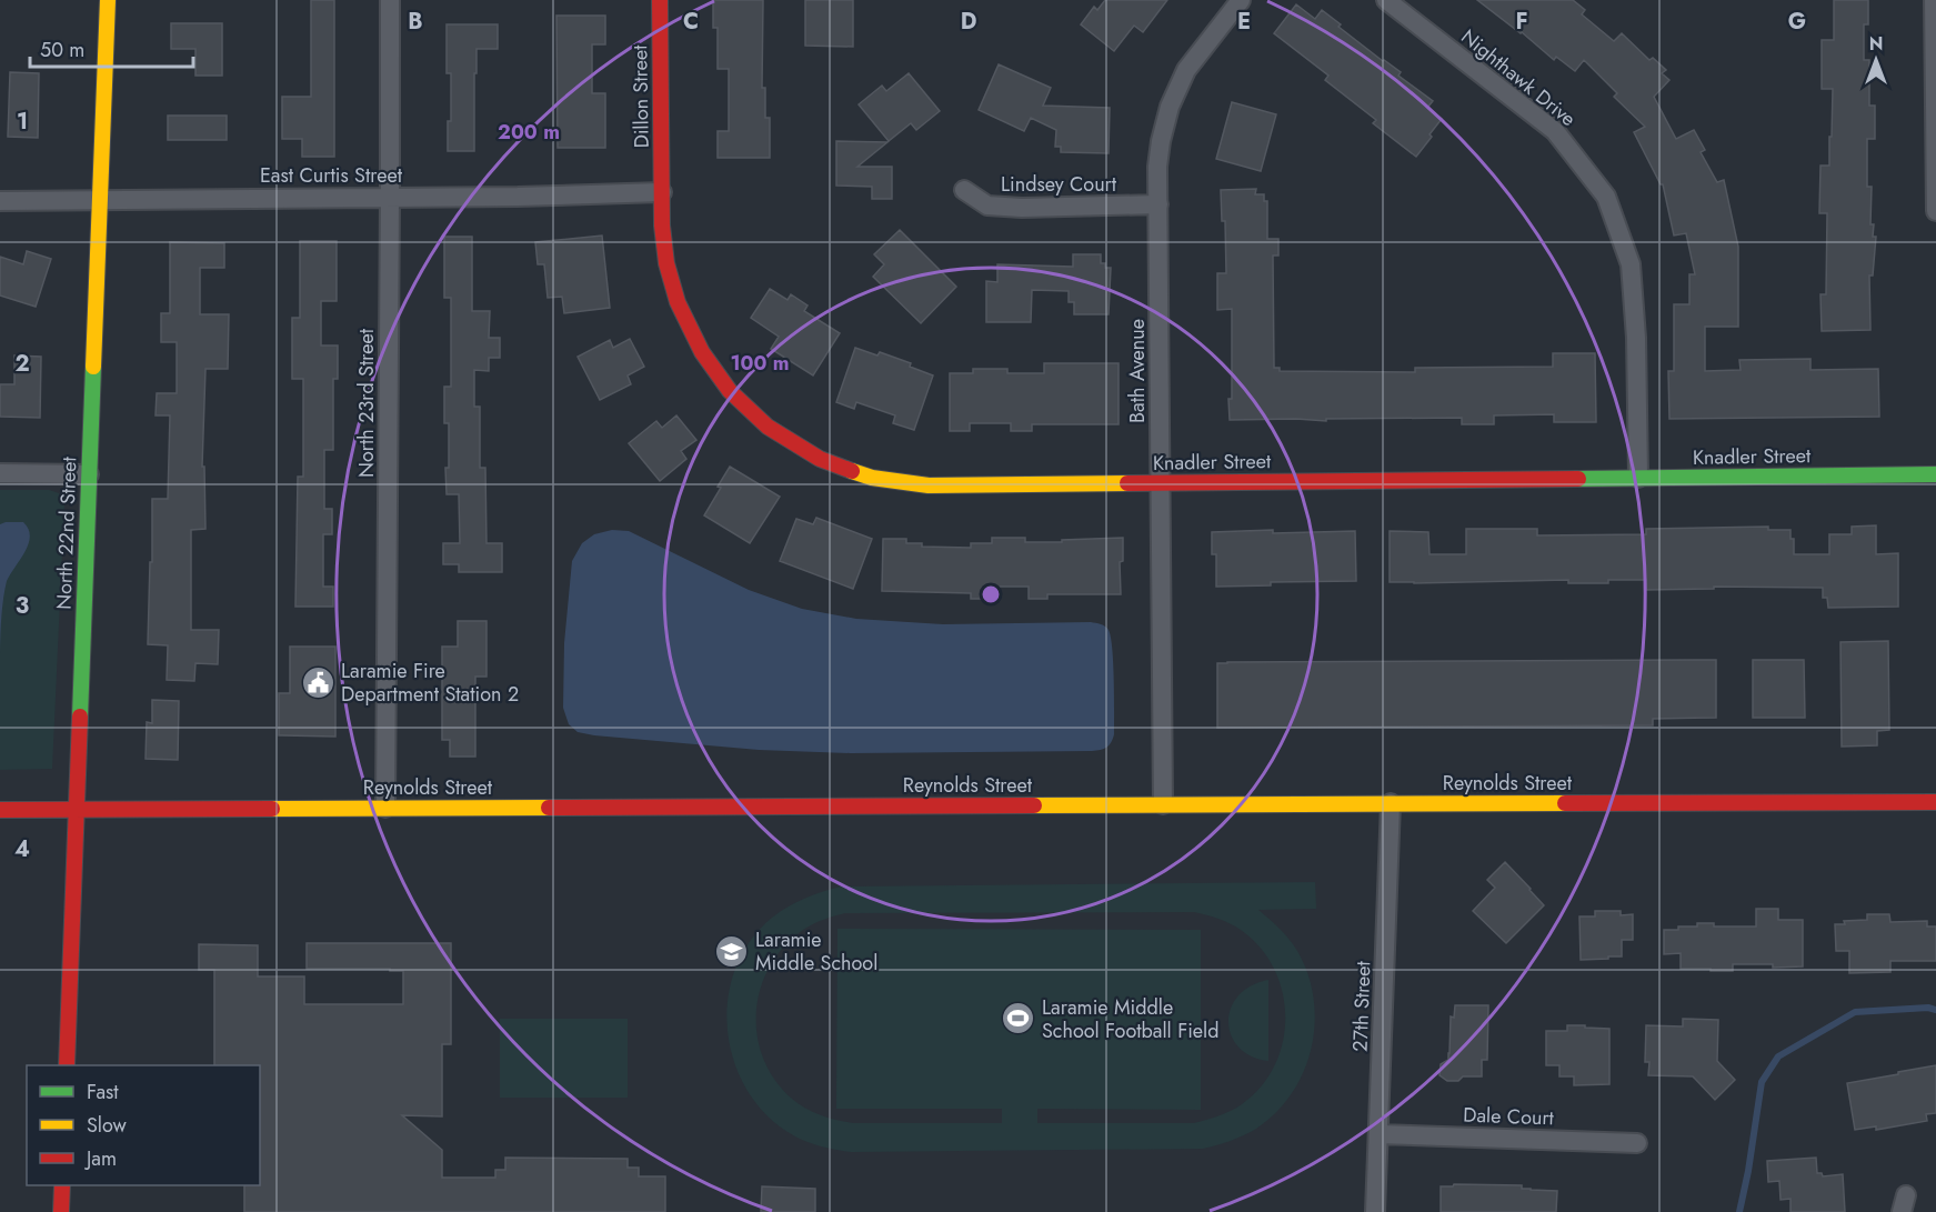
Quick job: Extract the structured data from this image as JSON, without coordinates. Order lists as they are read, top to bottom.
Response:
{
  "streets": {
    "street": [
      "Nighthawk Drive",
      "Dillon Street",
      "East Curtis Street",
      "Lindsey Court",
      "Bath Avenue",
      "North 23rd Street",
      "Knadler Street",
      "North 22nd Street",
      "Reynolds Street",
      "27th Street",
      "Dale Court"
    ]
  },
  "crossings": [
    ["Nighthawk Drive", "Knadler Street"],
    ["Dillon Street", "East Curtis Street"],
    ["Dillon Street", "Knadler Street"],
    ["East Curtis Street", "North 23rd Street"],
    ["East Curtis Street", "Knadler Street"],
    ["East Curtis Street", "North 22nd Street"],
    ["Lindsey Court", "Bath Avenue"],
    ["Bath Avenue", "Knadler Street"],
    ["Bath Avenue", "Reynolds Street"],
    ["North 23rd Street", "Reynolds Street"],
    ["North 22nd Street", "Reynolds Street"],
    ["Reynolds Street", "27th Street"],
    ["27th Street", "Dale Court"]
  ],
  "places": {
    "public building": ["Laramie Fire Department Station 2"],
    "school or university": ["Laramie Middle School"],
    "sports": ["Laramie Middle School Football Field"]
  },
  "legend": ["Fast", "Slow", "Jam"],
  "scale_bar": "50 m",
  "north": "top",
  "grid": {
    "columns": [
      "B",
      "C",
      "D",
      "E",
      "F",
      "G"
    ],
    "rows": [
      "1",
      "2",
      "3",
      "4"
    ]
  },
  "rings": ["200 m", "100 m"]
}
